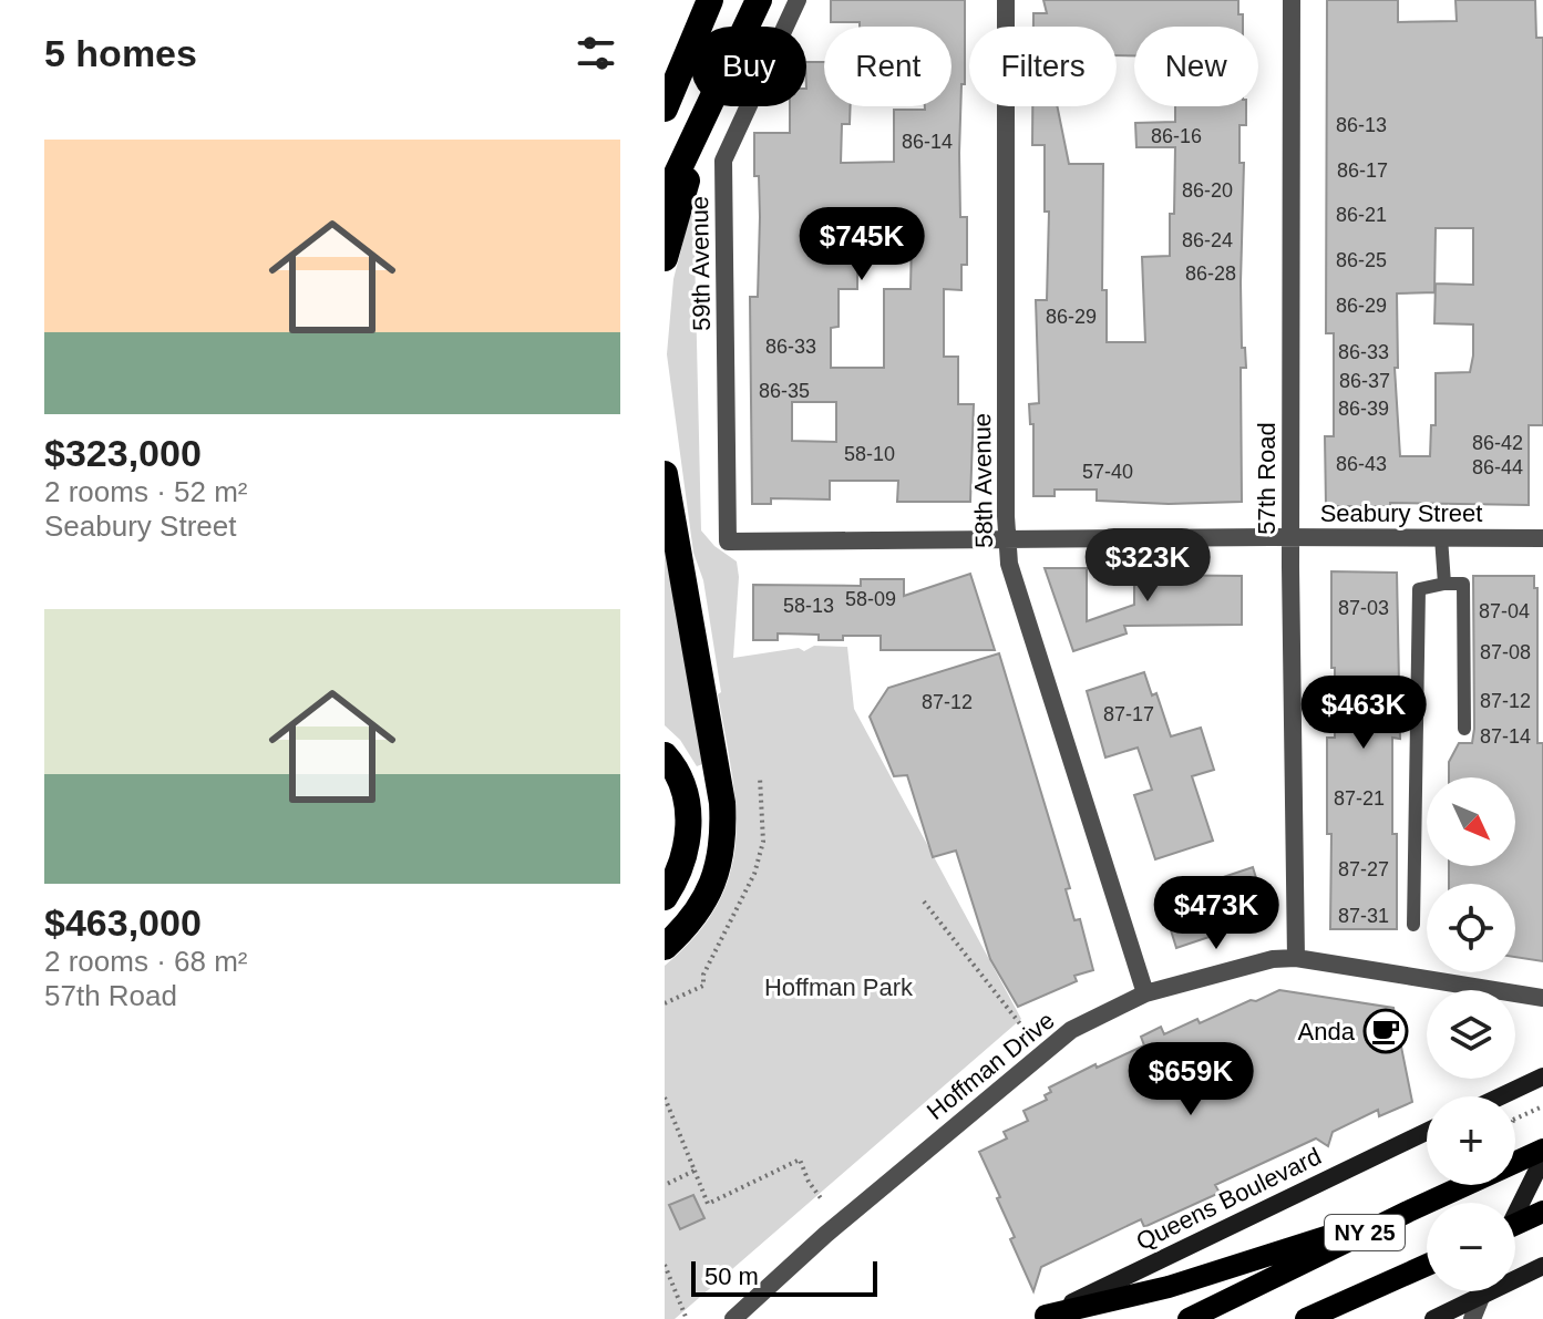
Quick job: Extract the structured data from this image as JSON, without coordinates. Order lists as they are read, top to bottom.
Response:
{
  "streets": {
    "main road": ["NY 25"],
    "street": [
      "59th Avenue",
      "57th Road",
      "58th Avenue",
      "Seabury Street",
      "Hoffman Drive",
      "Queens Boulevard"
    ]
  },
  "crossings": [
    ["59th Avenue", "Seabury Street"],
    ["57th Road", "Seabury Street"],
    ["57th Road", "Hoffman Drive"],
    ["58th Avenue", "Seabury Street"],
    ["58th Avenue", "Hoffman Drive"]
  ],
  "parks": ["Hoffman Park"],
  "places": {
    "cafe": ["Anda"]
  },
  "house_numbers": [
    "86-13",
    "86-16",
    "86-14",
    "86-17",
    "86-20",
    "86-21",
    "86-24",
    "86-25",
    "86-28",
    "86-29",
    "86-29",
    "86-33",
    "86-33",
    "86-37",
    "86-35",
    "86-39",
    "86-42",
    "58-10",
    "86-43",
    "86-44",
    "57-40",
    "58-09",
    "58-13",
    "87-03",
    "87-04",
    "87-08",
    "87-12",
    "87-12",
    "87-17",
    "87-14",
    "87-21",
    "87-27",
    "87-31"
  ],
  "scale_bar": "50 m",
  "north": "bottom right",
  "page": {
    "heading": "5 homes",
    "chip": [
      "Buy",
      "Rent",
      "Filters",
      "New"
    ],
    "list": [
      {
        "name": "$323,000",
        "note": "2 rooms · 52 m² · Seabury Street"
      },
      {
        "name": "$463,000",
        "note": "2 rooms · 68 m² · 57th Road"
      }
    ],
    "price": [
      "$745K",
      "$323K",
      "$463K",
      "$473K",
      "$659K"
    ],
    "map_buttons": ["+", "−"],
    "scale": "50 m"
  }
}
